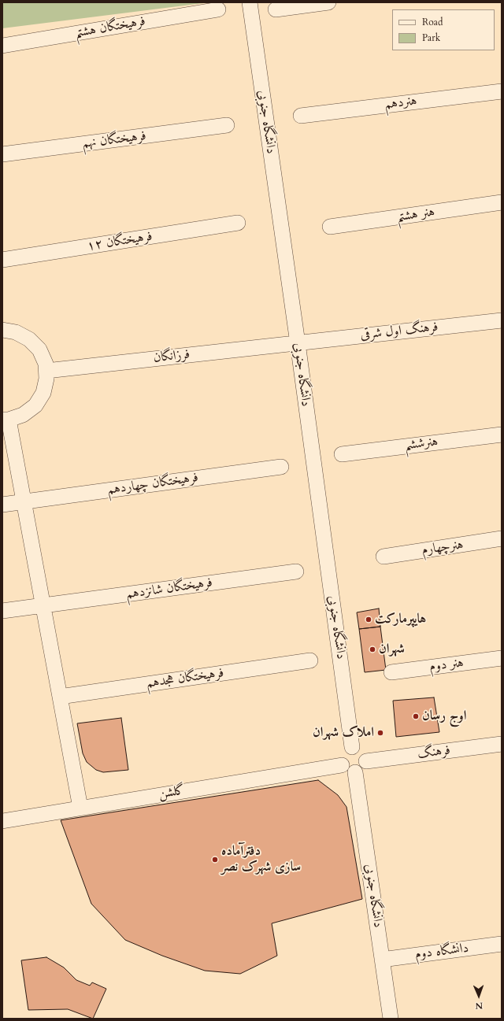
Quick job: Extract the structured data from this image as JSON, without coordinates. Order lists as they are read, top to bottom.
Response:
{
  "streets": {
    "street": [
      "فرهیختگان هشتم",
      "هنردهم",
      "دانشگاه جنوبی",
      "فرهیختگان نهم",
      "هنر هشتم",
      "فرهیختگان ۱۲",
      "فرهنگ اول شرقی",
      "فرزانگان",
      "هنرششم",
      "فرهیختگان چهاردهم",
      "هنرچهارم",
      "فرهیختگان شانزدهم",
      "هنر دوم",
      "فرهیختگان هجدهم",
      "فرهنگ",
      "گلشن",
      "دانشگاه دوم"
    ]
  },
  "crossings": [
    ["دانشگاه جنوبی", "فرهنگ اول شرقی"],
    ["دانشگاه جنوبی", "فرزانگان"],
    ["دانشگاه جنوبی", "فرهنگ"],
    ["دانشگاه جنوبی", "گلشن"],
    ["دانشگاه جنوبی", "دانشگاه دوم"],
    ["فرهنگ اول شرقی", "فرزانگان"],
    ["فرهنگ", "گلشن"]
  ],
  "places": [
    "هایپرمارکت",
    "شهران",
    "اوج رسان",
    "املاک شهران",
    "دفترآماده سازی شهرک نصر"
  ],
  "legend": ["Road", "Park"],
  "north": "bottom"
}
